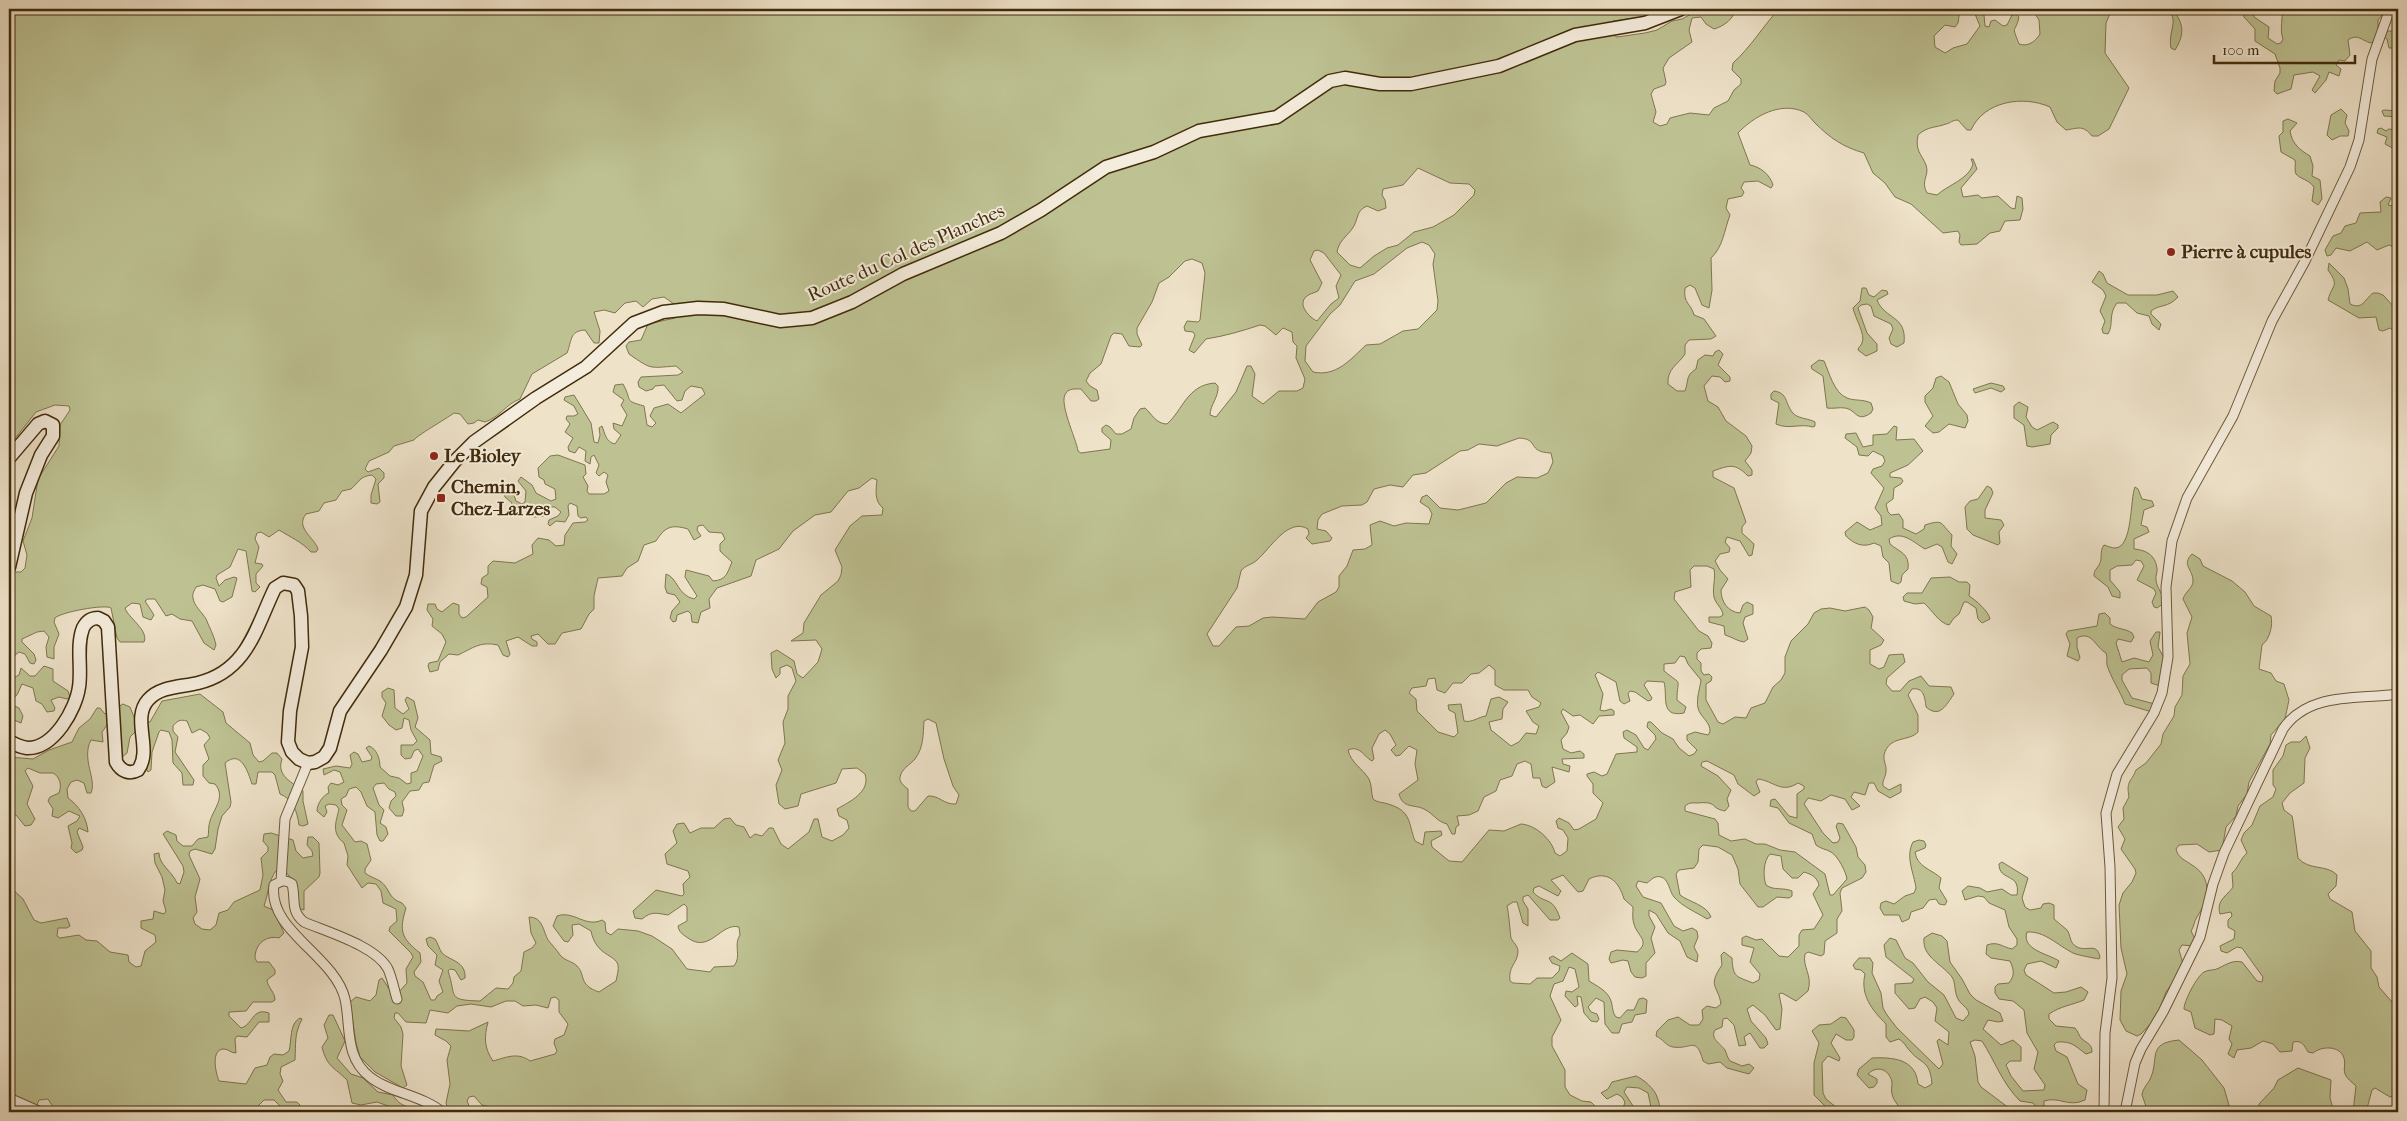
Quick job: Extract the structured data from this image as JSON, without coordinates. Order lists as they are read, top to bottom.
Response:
{
  "streets": {
    "street": ["Route du Col des Planches"]
  },
  "places": {
    "other": ["Pierre à cupules", "Le Bioley"],
    "transit": ["Chemin, Chez-Larzes"]
  },
  "scale_bar": "100 m"
}
